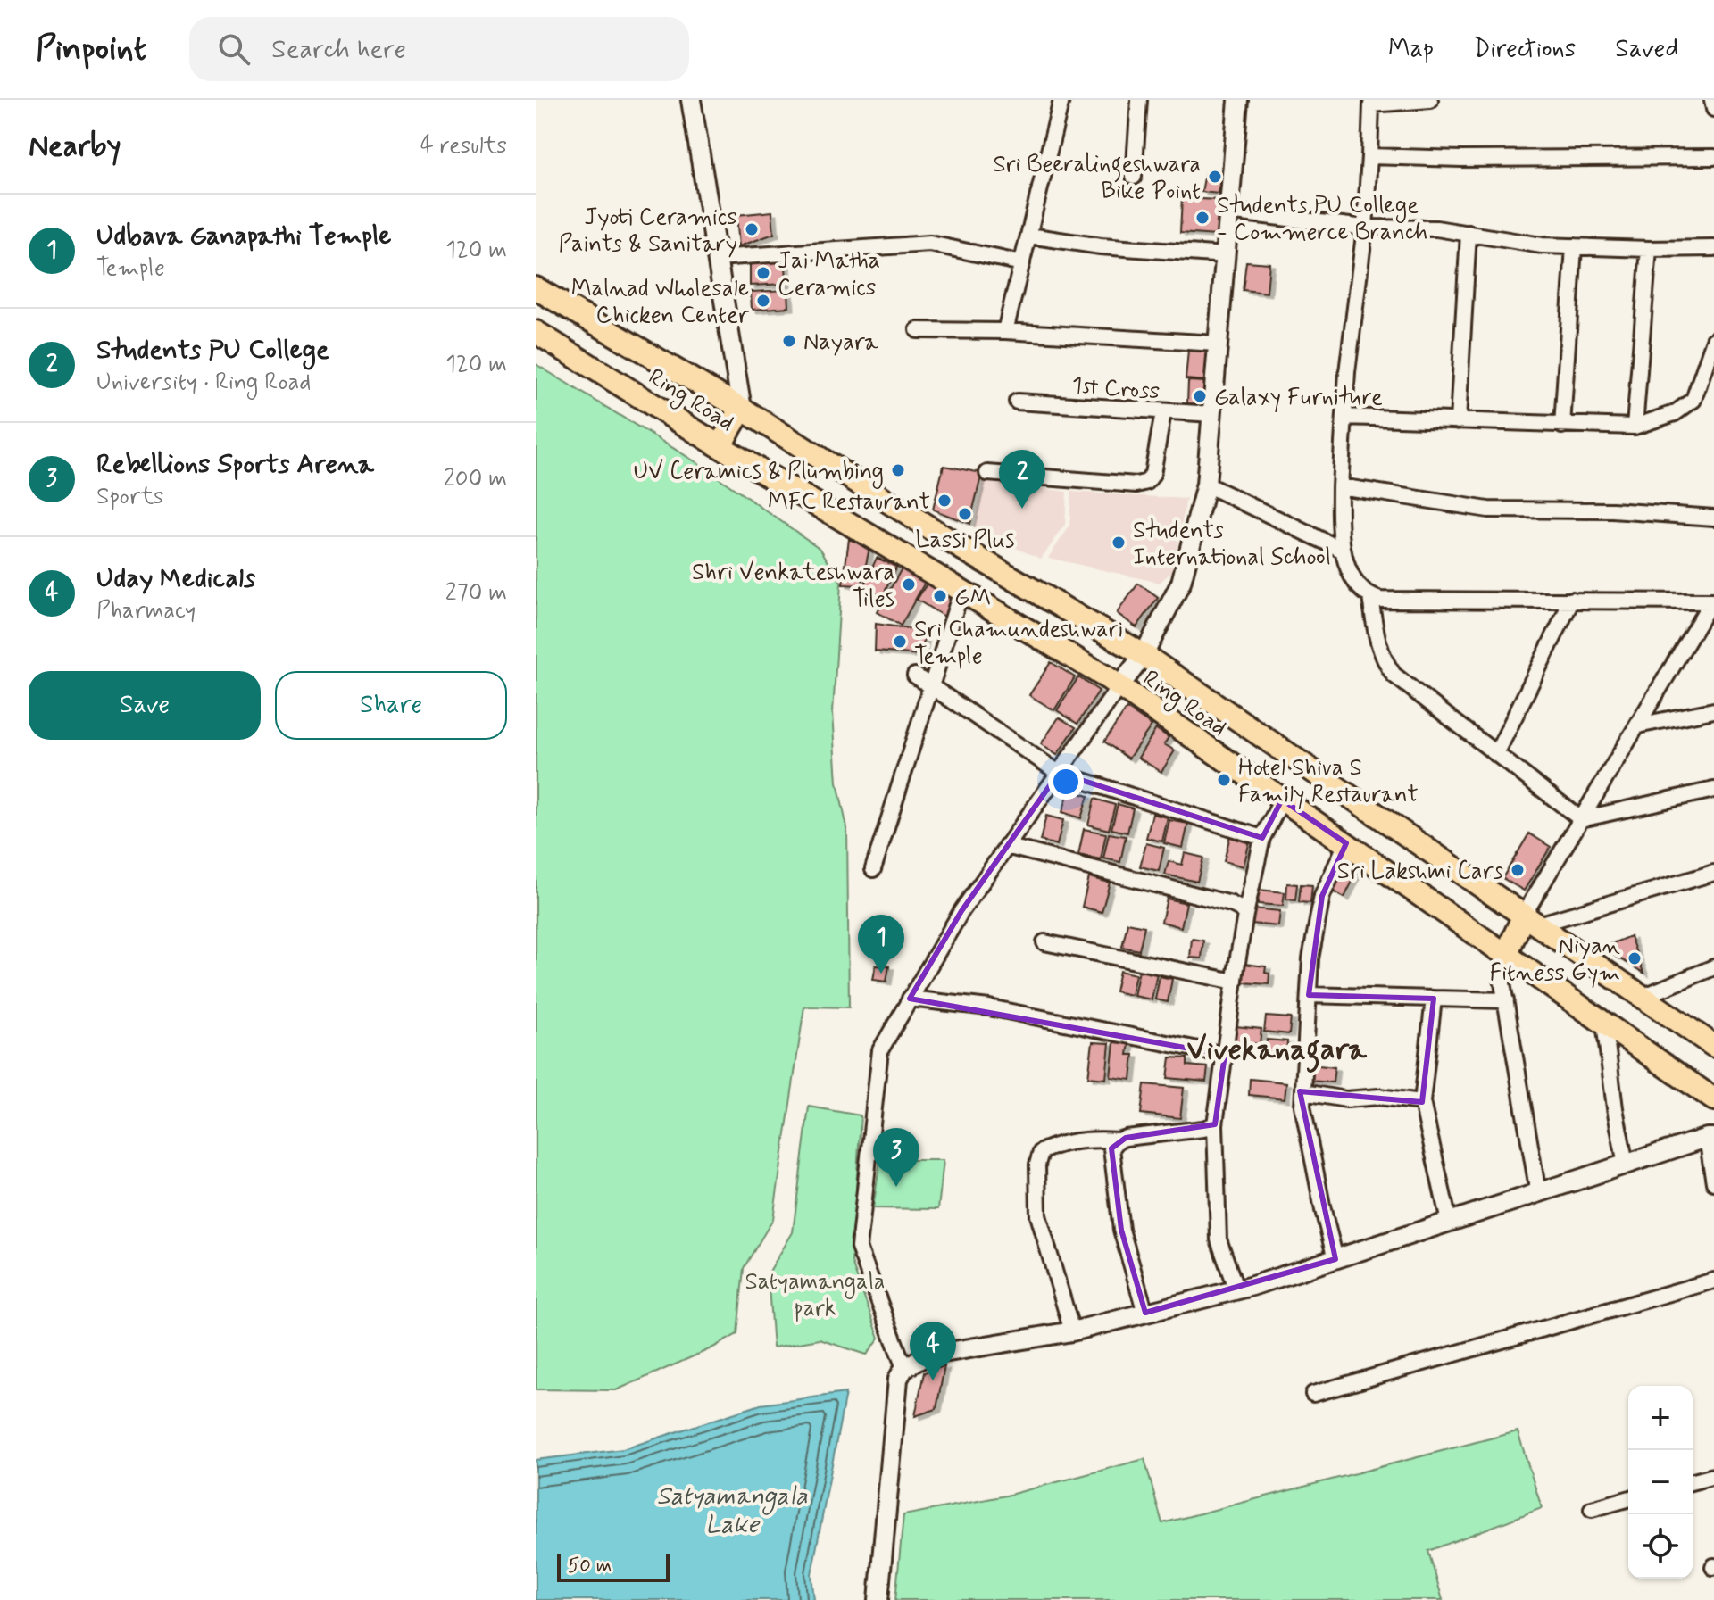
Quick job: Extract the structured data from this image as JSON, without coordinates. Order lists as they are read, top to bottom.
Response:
{
  "streets": {
    "main road": ["Ring Road"],
    "street": ["1st Cross"]
  },
  "districts": ["Vivekanagara"],
  "water": ["Satyamangala Lake"],
  "parks": ["Satyamangala park"],
  "places": [
    "Sri Beeralingeshwara Bike Point",
    "Students PU College - Commerce Branch",
    "Jyoti Ceramics Paints & Sanitary",
    "Jai Matha Ceramics",
    "Malnad Wholesale Chicken Center",
    "Nayara",
    "Galaxy Furniture",
    "UV Ceramics & Plumbing",
    "MFC Restaurant",
    "Lassi Plus",
    "Students International School",
    "Shri Venkateshwara Tiles",
    "GM",
    "Sri Chamundeshwari Temple",
    "Hotel Shiva S Family Restaurant",
    "Sri Lakshmi Cars",
    "Niyan Fitness Gym"
  ],
  "scale_bar": "50 m",
  "page": {
    "header": "Pinpoint",
    "search": "Search here",
    "nav": ["Map", "Directions", "Saved"],
    "heading": ["Nearby", "4 results"],
    "list": [
      {
        "mark": "1",
        "name": "Udbava Ganapathi Temple",
        "note": "Temple",
        "value": "120 m"
      },
      {
        "mark": "2",
        "name": "Students PU College",
        "note": "University · Ring Road",
        "value": "120 m"
      },
      {
        "mark": "3",
        "name": "Rebellions Sports Arena",
        "note": "Sports",
        "value": "200 m"
      },
      {
        "mark": "4",
        "name": "Uday Medicals",
        "note": "Pharmacy",
        "value": "270 m"
      }
    ],
    "pins": [
      "2",
      "1",
      "3",
      "4"
    ],
    "buttons": ["Save", "Share"],
    "map_buttons": ["+", "−"],
    "scale": "50 m"
  }
}
